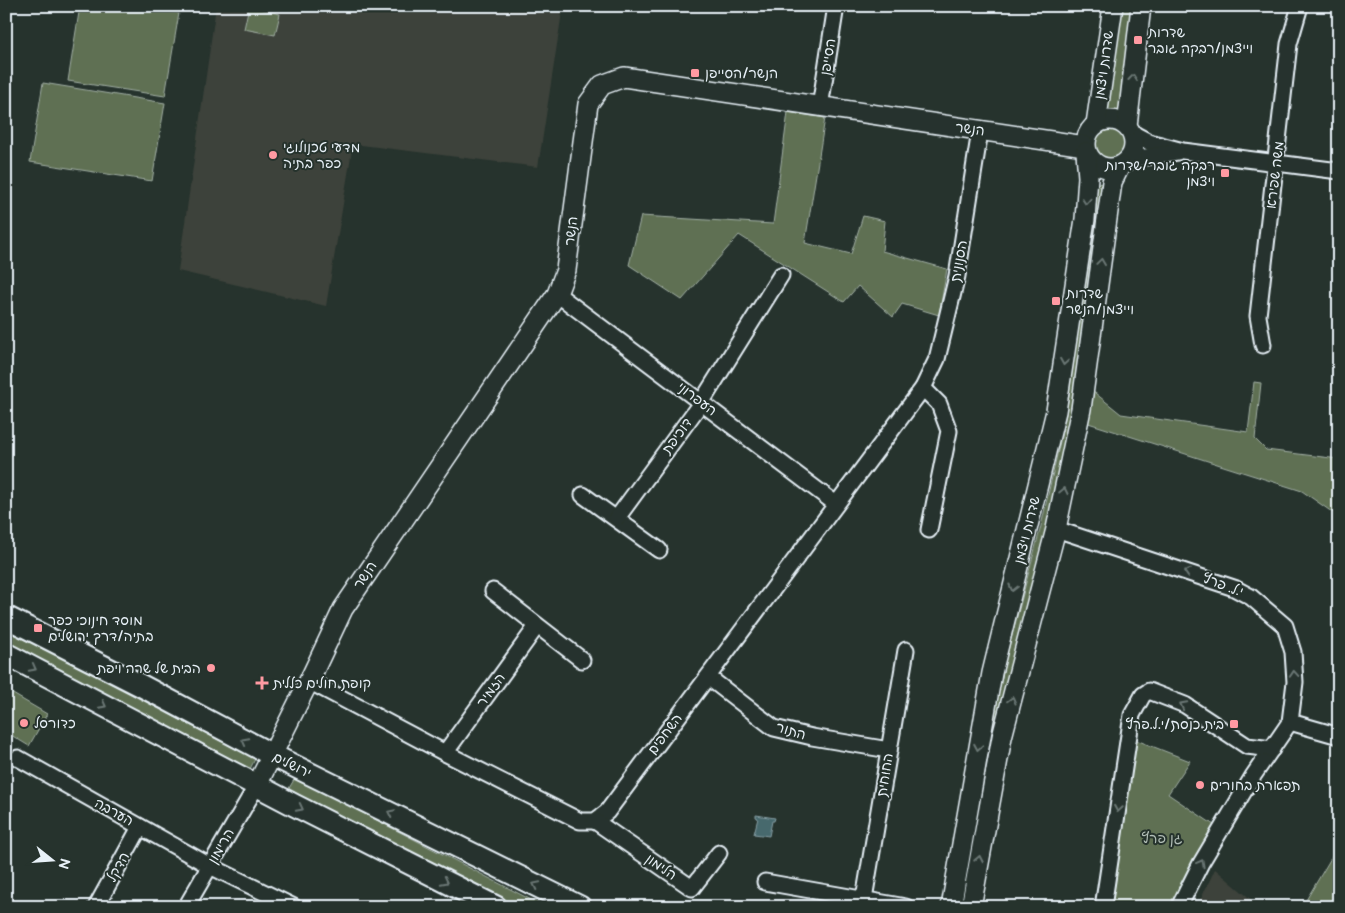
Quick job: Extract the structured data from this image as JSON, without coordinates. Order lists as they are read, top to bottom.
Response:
{
  "streets": {
    "main road": ["ירושלים"],
    "street": [
      "הסייפן",
      "שדרות ויצמן",
      "הנשר",
      "משה שפירא",
      "הסנונית",
      "העפרוני",
      "דוכיפת",
      "י.ל. פרץ",
      "הזמיר",
      "התור",
      "השחפים",
      "החוחית",
      "הערבה",
      "הרימון",
      "הדקל",
      "הלימון"
    ]
  },
  "crossings": [
    ["הסייפן", "הנשר"],
    ["שדרות ויצמן", "הנשר"],
    ["שדרות ויצמן", "י.ל. פרץ"],
    ["הנשר", "הסנונית"],
    ["הנשר", "העפרוני"],
    ["הנשר", "ירושלים"],
    ["הנשר", "הרימון"],
    ["הסנונית", "השחפים"],
    ["העפרוני", "דוכיפת"],
    ["העפרוני", "השחפים"],
    ["התור", "השחפים"],
    ["התור", "החוחית"],
    ["השחפים", "הלימון"],
    ["הערבה", "הרימון"],
    ["הערבה", "הדקל"]
  ],
  "parks": ["גן פרץ"],
  "places": {
    "transit": [
      "שדרות וייצמן/רבקה גובר",
      "הנשר/הסייפן",
      "רבקה גובר/שדרות ויצמן",
      "שדרות וייצמן/הנשר",
      "מוסד חינוכי כפר בתיה/דרך ירושלים",
      "בית כנסת/י.ל.פרץ"
    ],
    "other": [
      "מדעי טכנולוגי כפר בתיה",
      "הבית של שרה ויפת",
      "כדורסל",
      "תפארת בחורים"
    ],
    "health": ["קופת חולים כללית"]
  },
  "north": "right"
}
